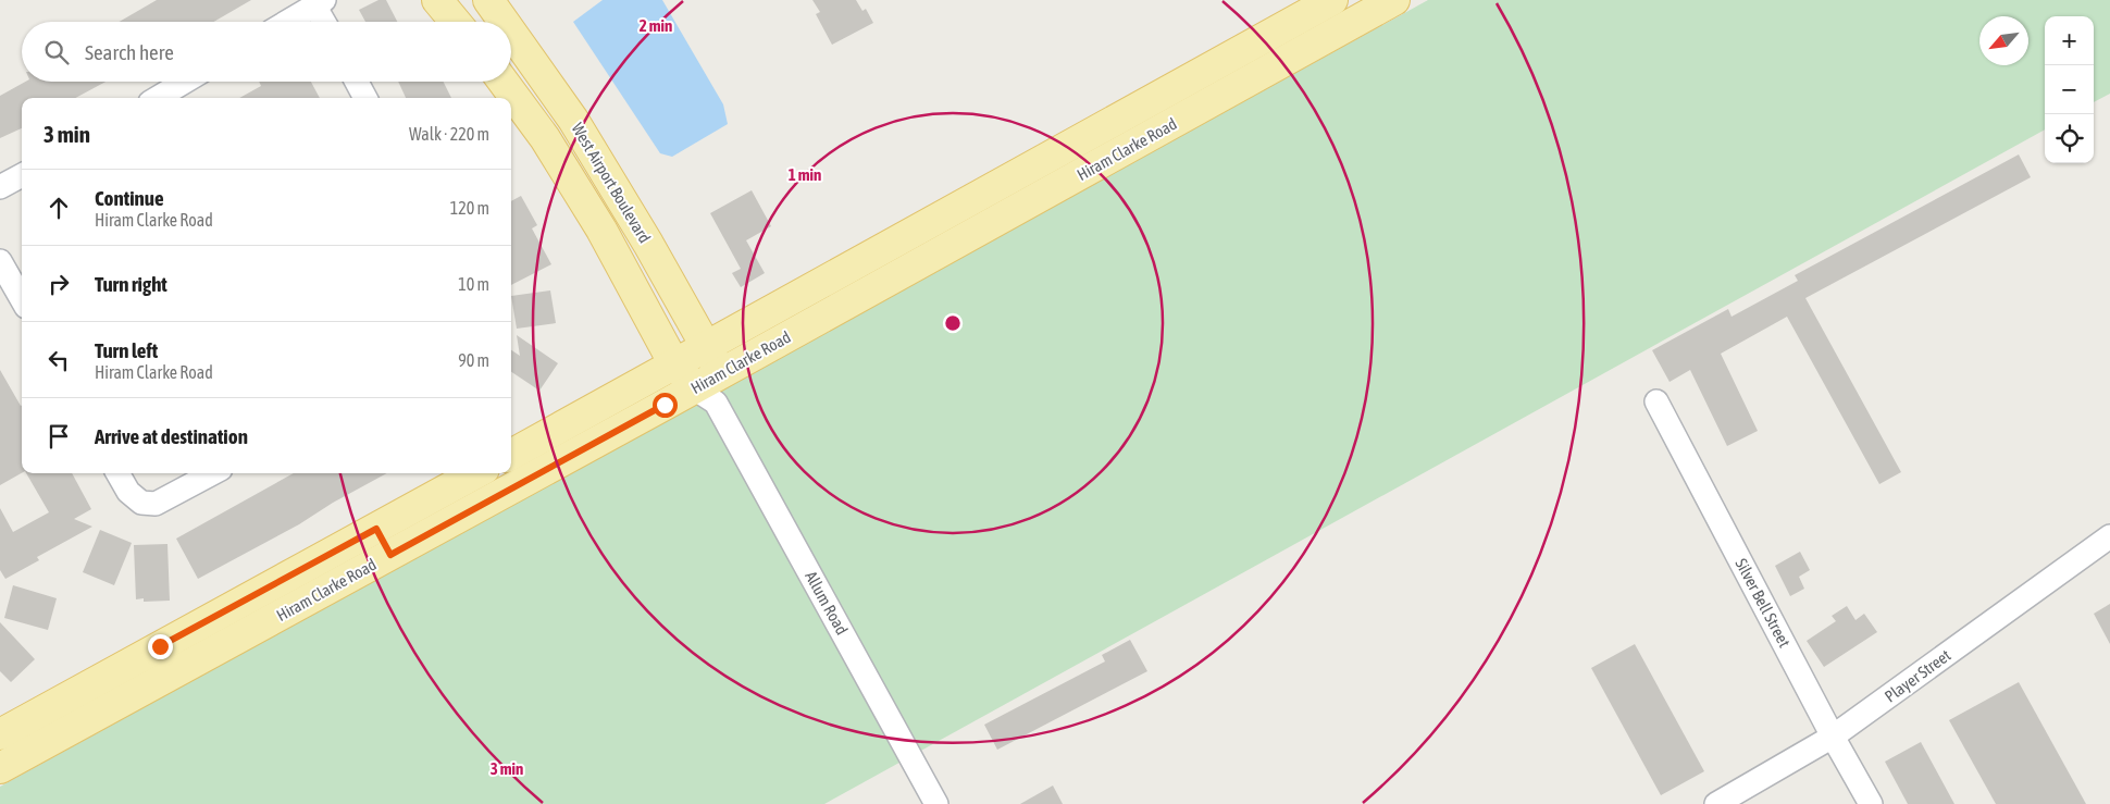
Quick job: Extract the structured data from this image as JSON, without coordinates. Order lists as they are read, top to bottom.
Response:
{
  "streets": {
    "main road": ["Hiram Clarke Road", "West Airport Boulevard"],
    "street": ["Allum Road", "Silver Bell Street", "Player Street"]
  },
  "crossings": [
    ["Hiram Clarke Road", "West Airport Boulevard"],
    ["Hiram Clarke Road", "Allum Road"],
    ["West Airport Boulevard", "Allum Road"],
    ["Silver Bell Street", "Player Street"]
  ],
  "north": "bottom left",
  "page": {
    "map_buttons": ["+", "−"],
    "search": "Search here",
    "heading": ["3 min", "Walk · 220 m"],
    "list": [
      ["Continue", "Hiram Clarke Road", "120 m"],
      ["Turn right", "10 m"],
      ["Turn left", "Hiram Clarke Road", "90 m"],
      "Arrive at destination"
    ]
  },
  "rings": ["2 min", "1 min", "3 min"]
}
